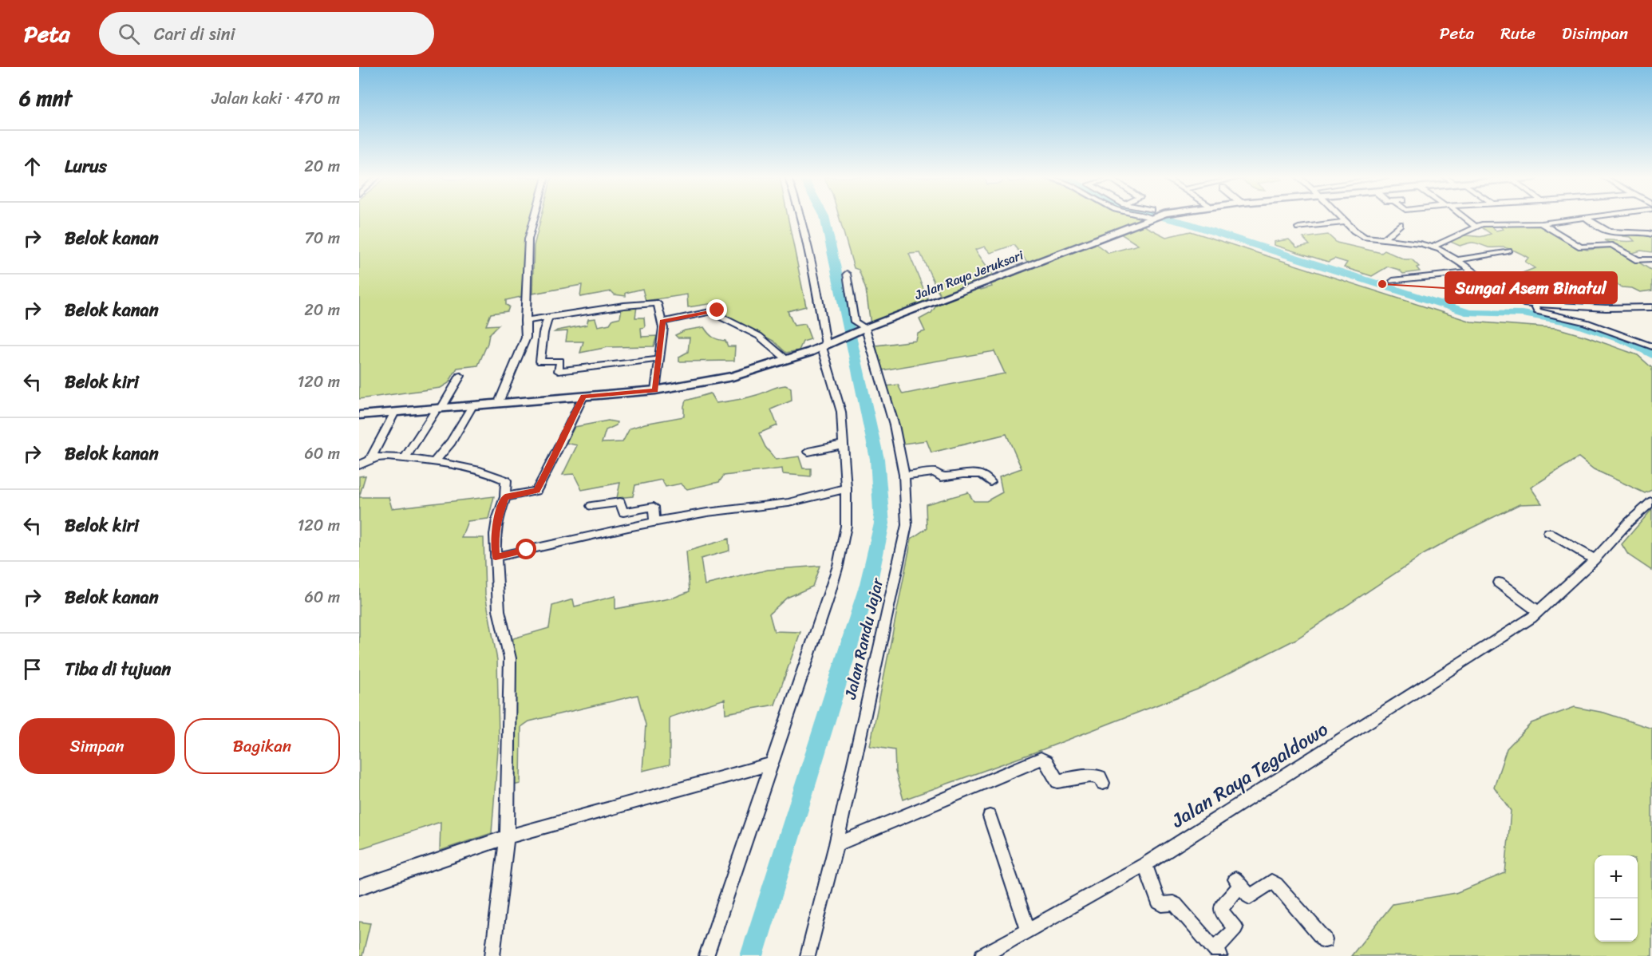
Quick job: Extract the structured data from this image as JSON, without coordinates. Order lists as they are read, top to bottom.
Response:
{
  "streets": {
    "street": ["Jalan Raya Jeruksari", "Jalan Randu Jajar", "Jalan Raya Tegaldowo"]
  },
  "crossings": [
    ["Jalan Raya Jeruksari", "Jalan Randu Jajar"]
  ],
  "places": ["Sungai Asem Binatul"],
  "page": {
    "header": "Peta",
    "search": "Cari di sini",
    "nav": ["Peta", "Rute", "Disimpan"],
    "heading": ["6 mnt", "Jalan kaki · 470 m"],
    "list": [
      ["Lurus", "20 m"],
      ["Belok kanan", "70 m"],
      ["Belok kanan", "20 m"],
      ["Belok kiri", "120 m"],
      ["Belok kanan", "60 m"],
      ["Belok kiri", "120 m"],
      ["Belok kanan", "60 m"],
      "Tiba di tujuan"
    ],
    "buttons": ["Simpan", "Bagikan"],
    "map_buttons": ["+", "−"]
  }
}
